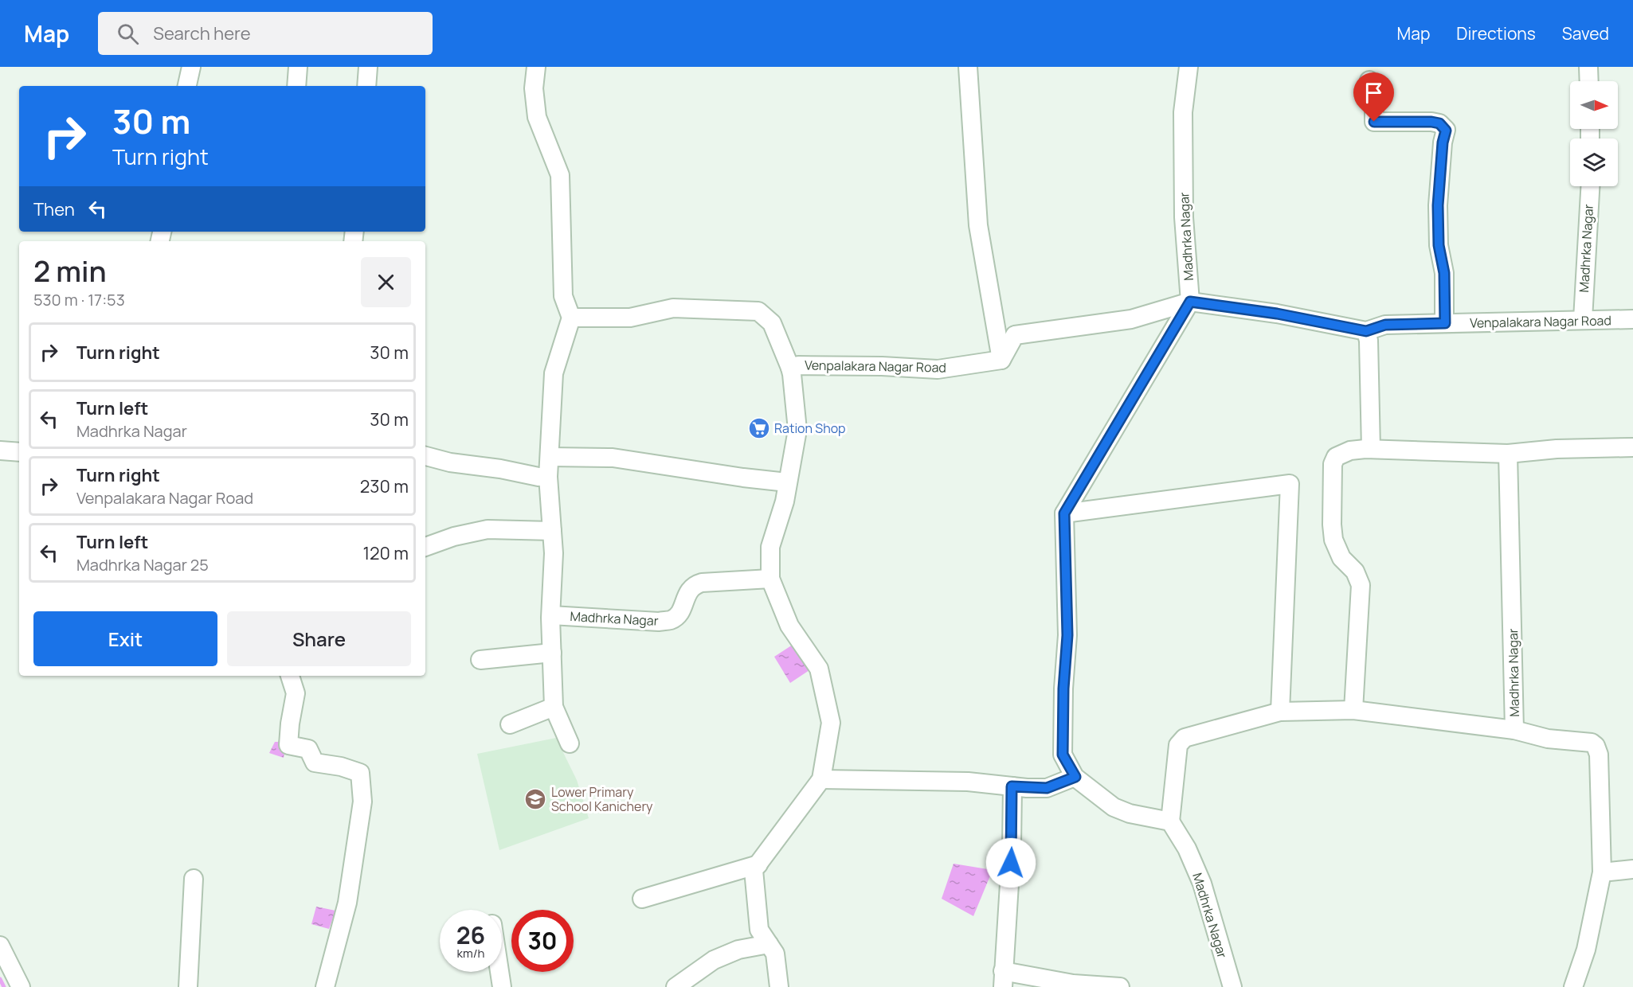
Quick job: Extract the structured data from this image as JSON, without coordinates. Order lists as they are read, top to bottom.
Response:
{
  "streets": {
    "street": ["Madhrka Nagar", "Venpalakara Nagar Road"]
  },
  "crossings": [
    ["Madhrka Nagar", "Venpalakara Nagar Road"]
  ],
  "places": {
    "supermarket": ["Ration Shop"],
    "school or university": ["Lower Primary School Kanichery"]
  },
  "north": "right",
  "page": {
    "header": "Map",
    "search": "Search here",
    "nav": ["Map", "Directions", "Saved"],
    "turn": ["30 m", "Turn right"],
    "then": "Then",
    "heading": ["2 min", "530 m · 17:53"],
    "list": [
      {
        "name": "Turn right",
        "value": "30 m"
      },
      {
        "name": "Turn left",
        "note": "Madhrka Nagar",
        "value": "30 m"
      },
      {
        "name": "Turn right",
        "note": "Venpalakara Nagar Road",
        "value": "230 m"
      },
      {
        "name": "Turn left",
        "note": "Madhrka Nagar 25",
        "value": "120 m"
      }
    ],
    "buttons": ["Exit", "Share"],
    "speed": "26 km/h",
    "limit": "30"
  }
}
